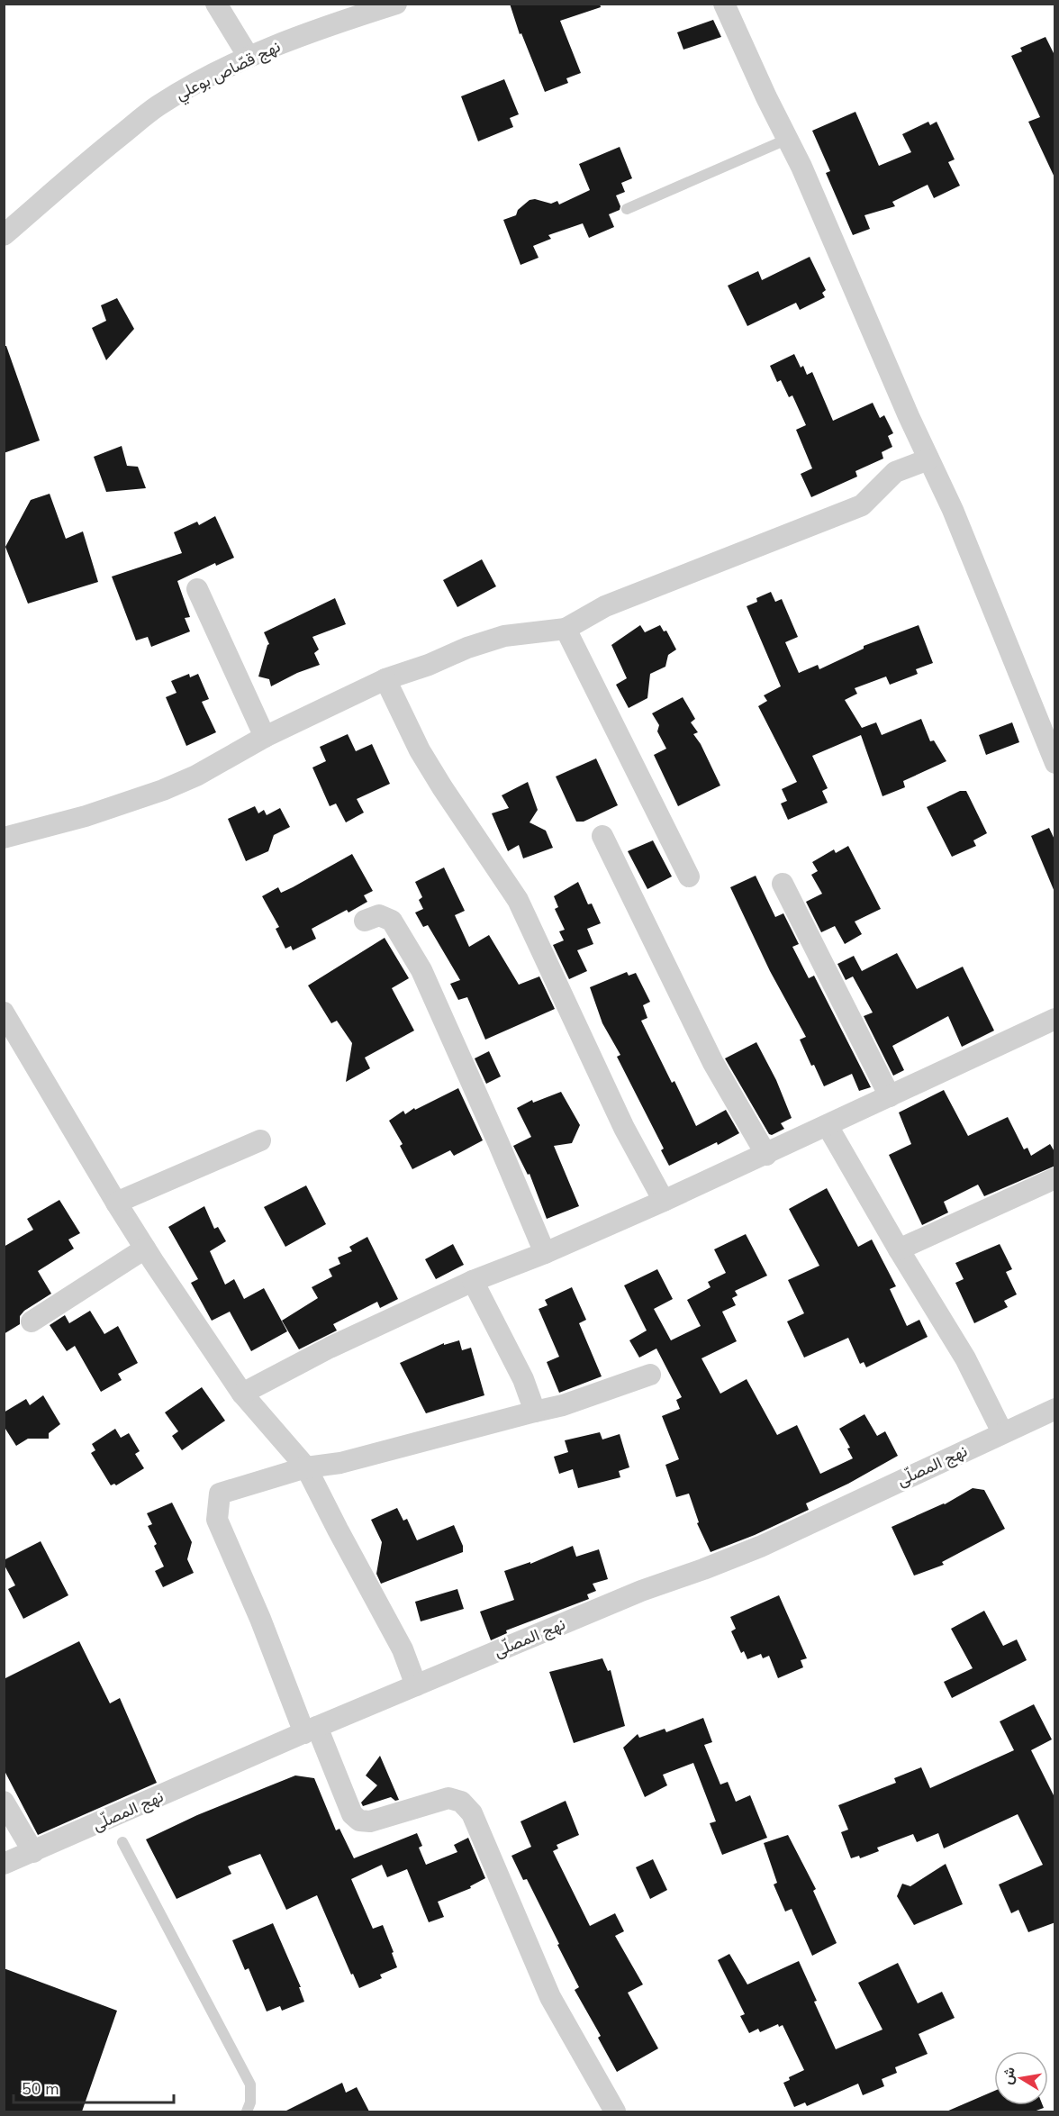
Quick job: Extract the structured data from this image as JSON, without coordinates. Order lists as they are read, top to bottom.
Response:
{
  "streets": {
    "street": ["نهج قصّاص بوعلي", "نهج المصلّى"]
  },
  "scale_bar": "50 m",
  "north": "left"
}
